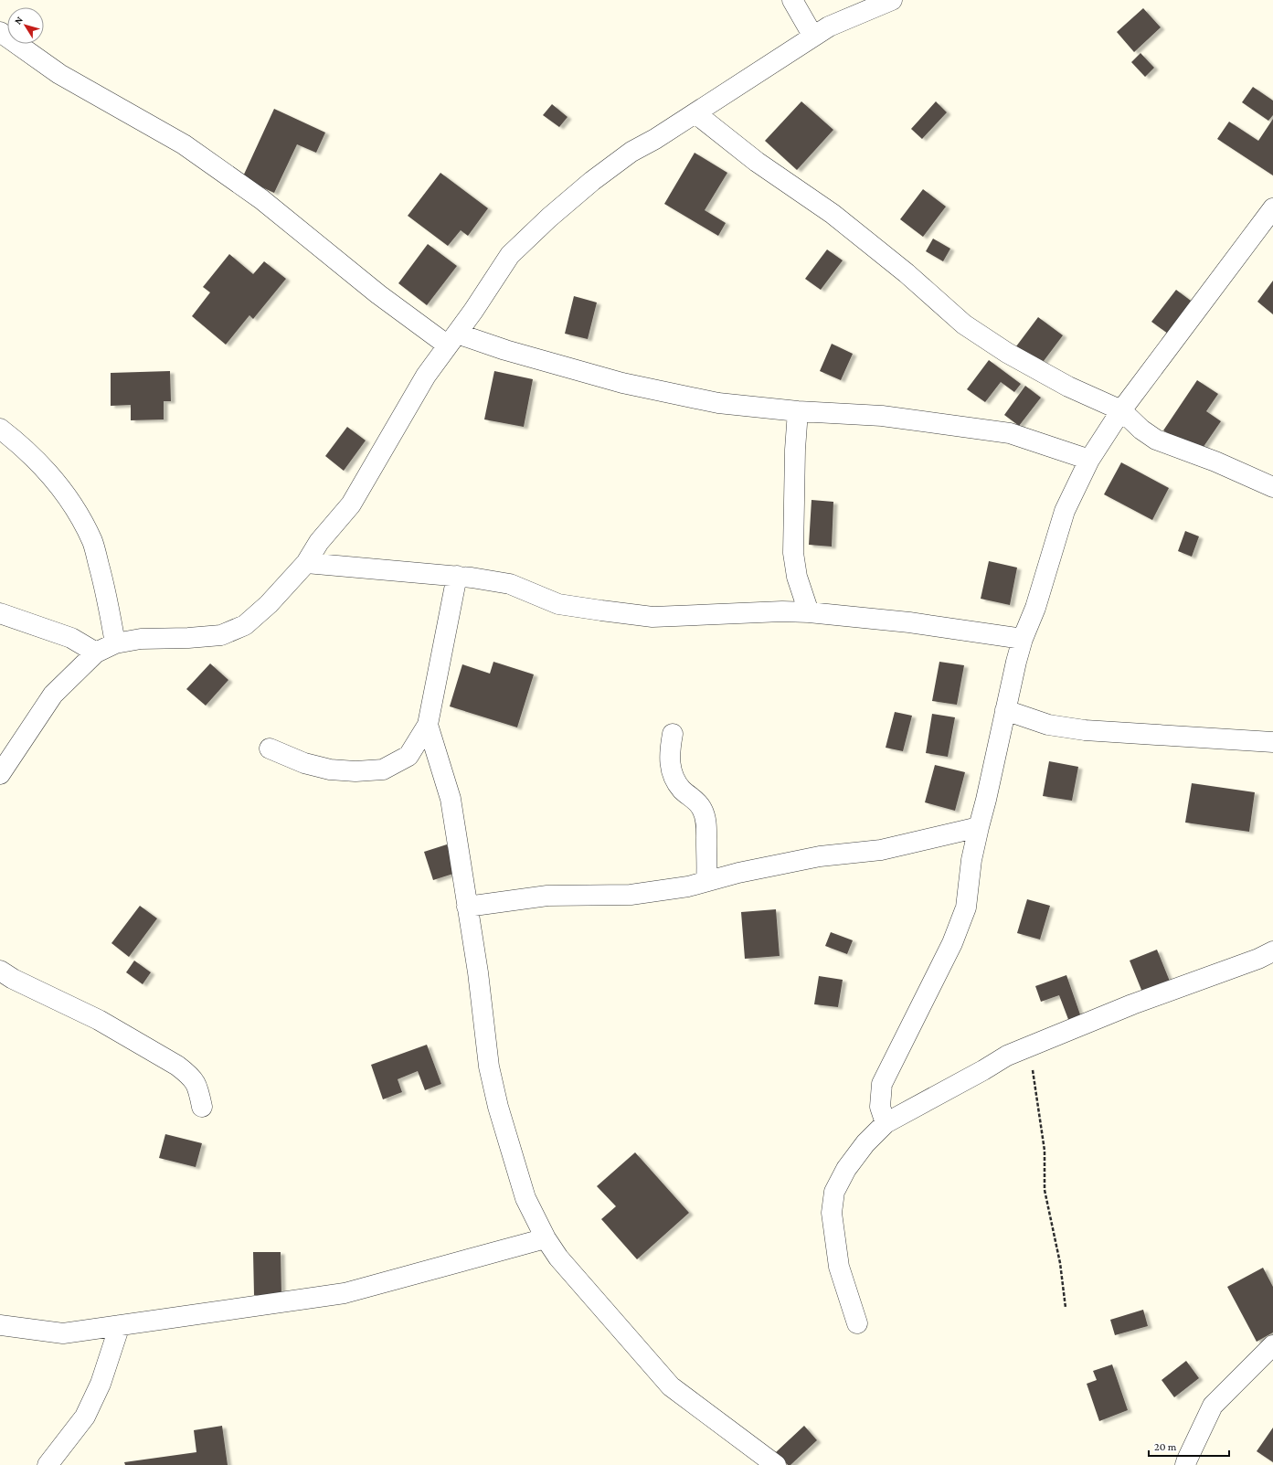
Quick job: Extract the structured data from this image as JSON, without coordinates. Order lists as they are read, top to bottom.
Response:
{
  "scale_bar": "20 m",
  "north": "top left"
}
